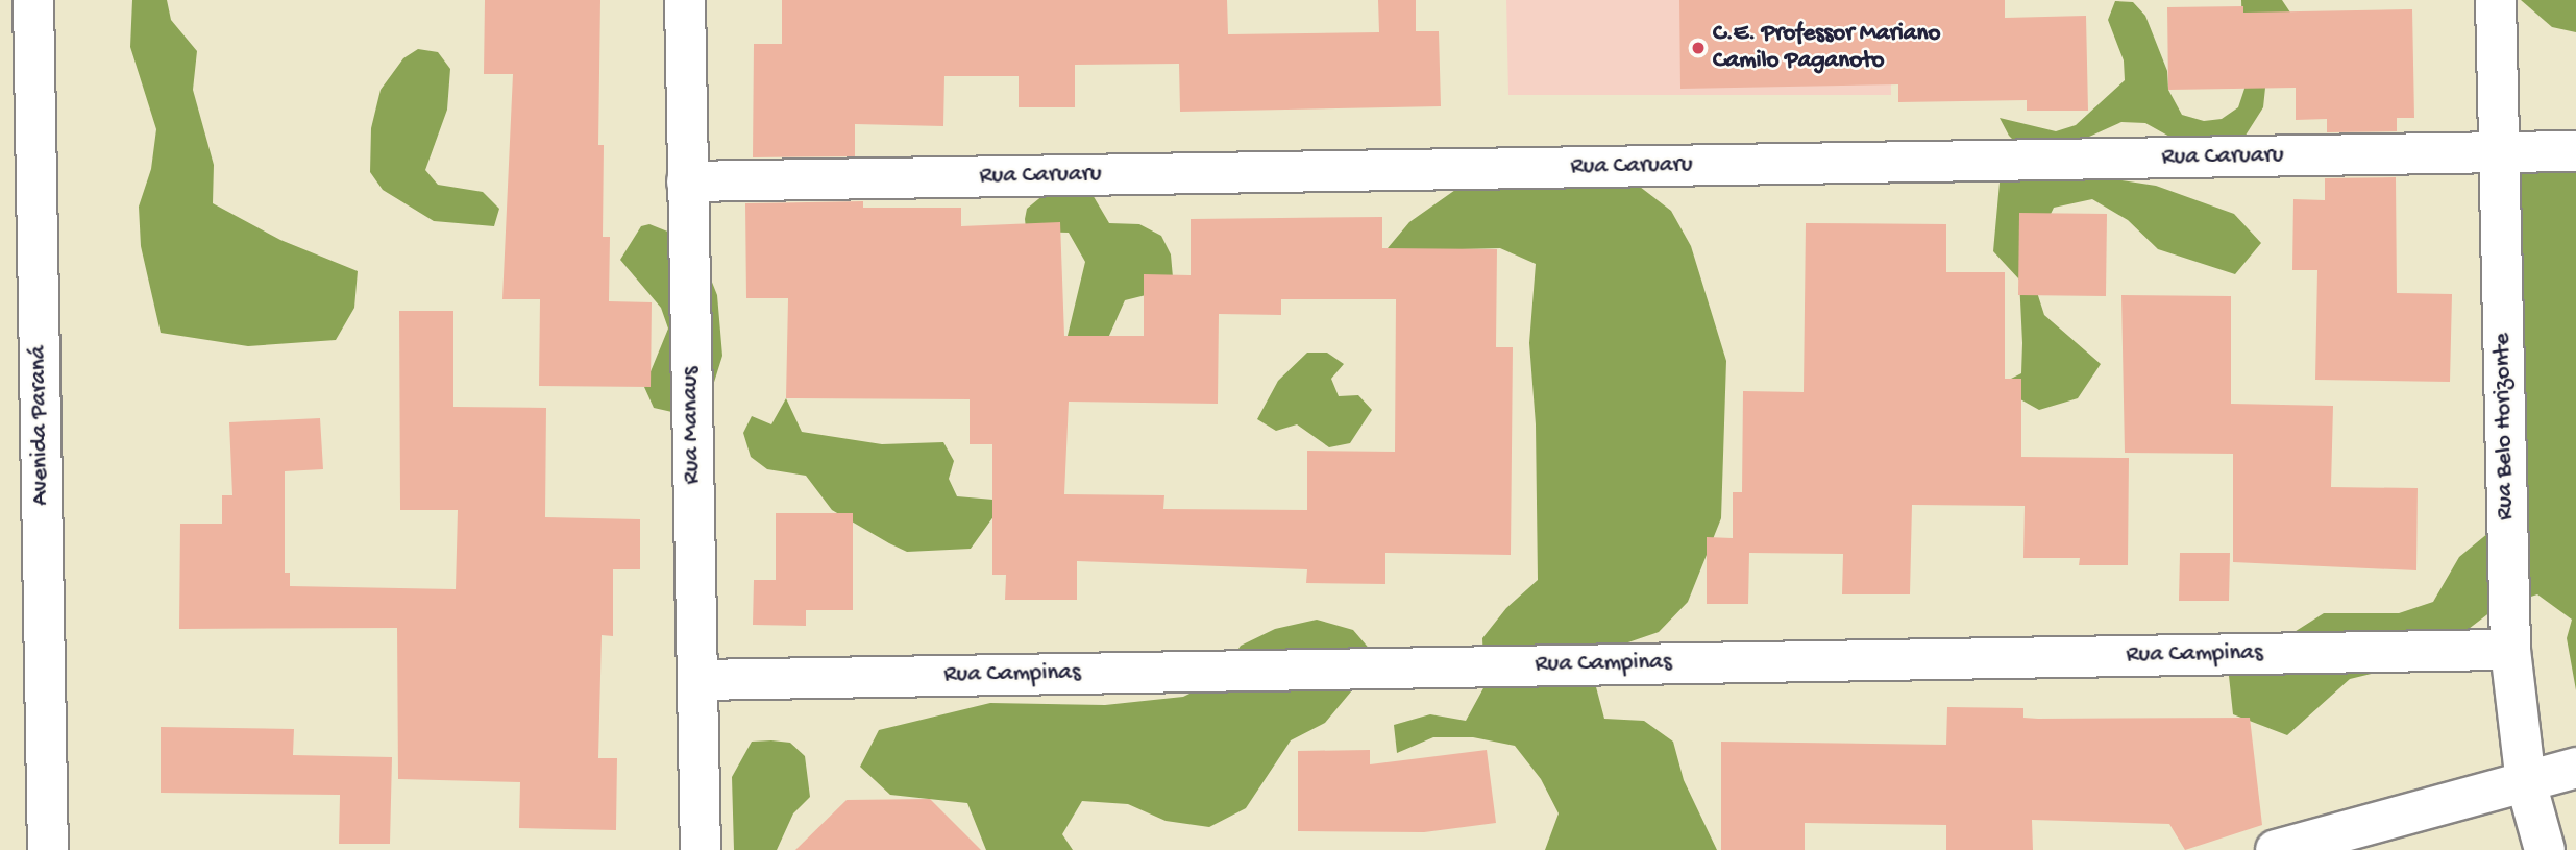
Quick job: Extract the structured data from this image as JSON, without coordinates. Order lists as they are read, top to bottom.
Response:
{
  "streets": {
    "street": [
      "Rua Caruaru",
      "Avenida Paraná",
      "Rua Manaus",
      "Rua Belo Horizonte",
      "Rua Campinas"
    ]
  },
  "crossings": [
    ["Rua Caruaru", "Rua Manaus"],
    ["Rua Caruaru", "Rua Belo Horizonte"],
    ["Rua Manaus", "Rua Campinas"],
    ["Rua Belo Horizonte", "Rua Campinas"]
  ],
  "places": ["C.E. Professor Mariano Camilo Paganoto"]
}
